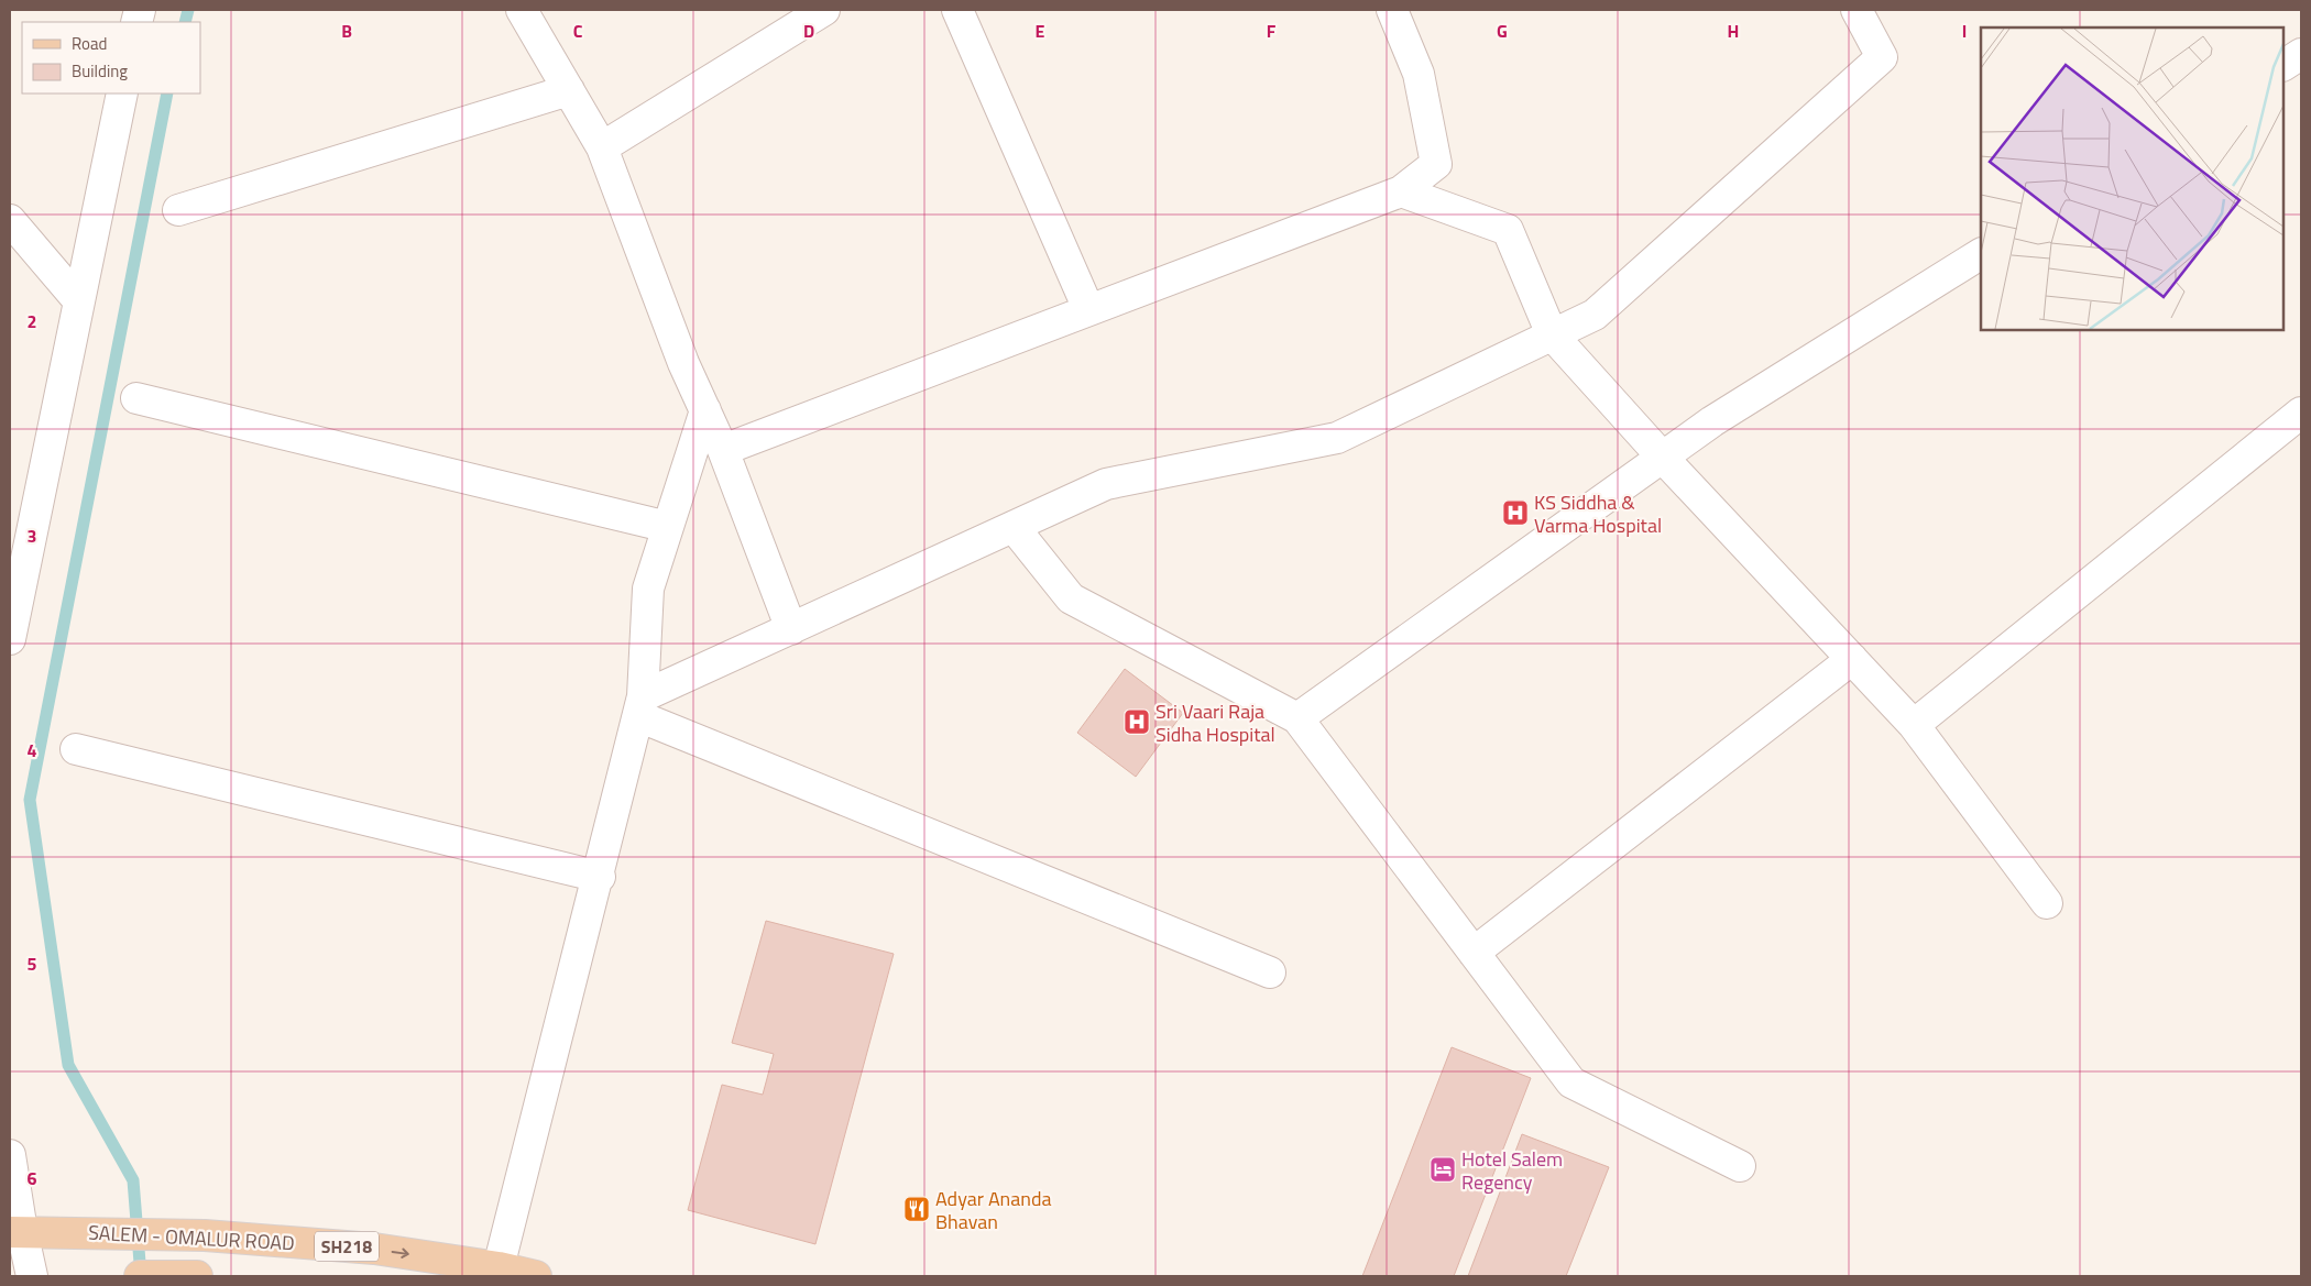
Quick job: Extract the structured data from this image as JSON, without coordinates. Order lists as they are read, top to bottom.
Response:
{
  "streets": {
    "main road": ["SALEM - OMALUR ROAD", "SH218"]
  },
  "one_way": ["SALEM - OMALUR ROAD"],
  "places": {
    "hospital": ["KS Siddha & Varma Hospital", "Sri Vaari Raja Sidha Hospital"],
    "hotel": ["Hotel Salem Regency"],
    "restaurant": ["Adyar Ananda Bhavan"]
  },
  "legend": ["Road", "Building"],
  "grid": {
    "columns": [
      "B",
      "C",
      "D",
      "E",
      "F",
      "G",
      "H",
      "I"
    ],
    "rows": [
      "2",
      "3",
      "4",
      "5",
      "6"
    ]
  }
}
